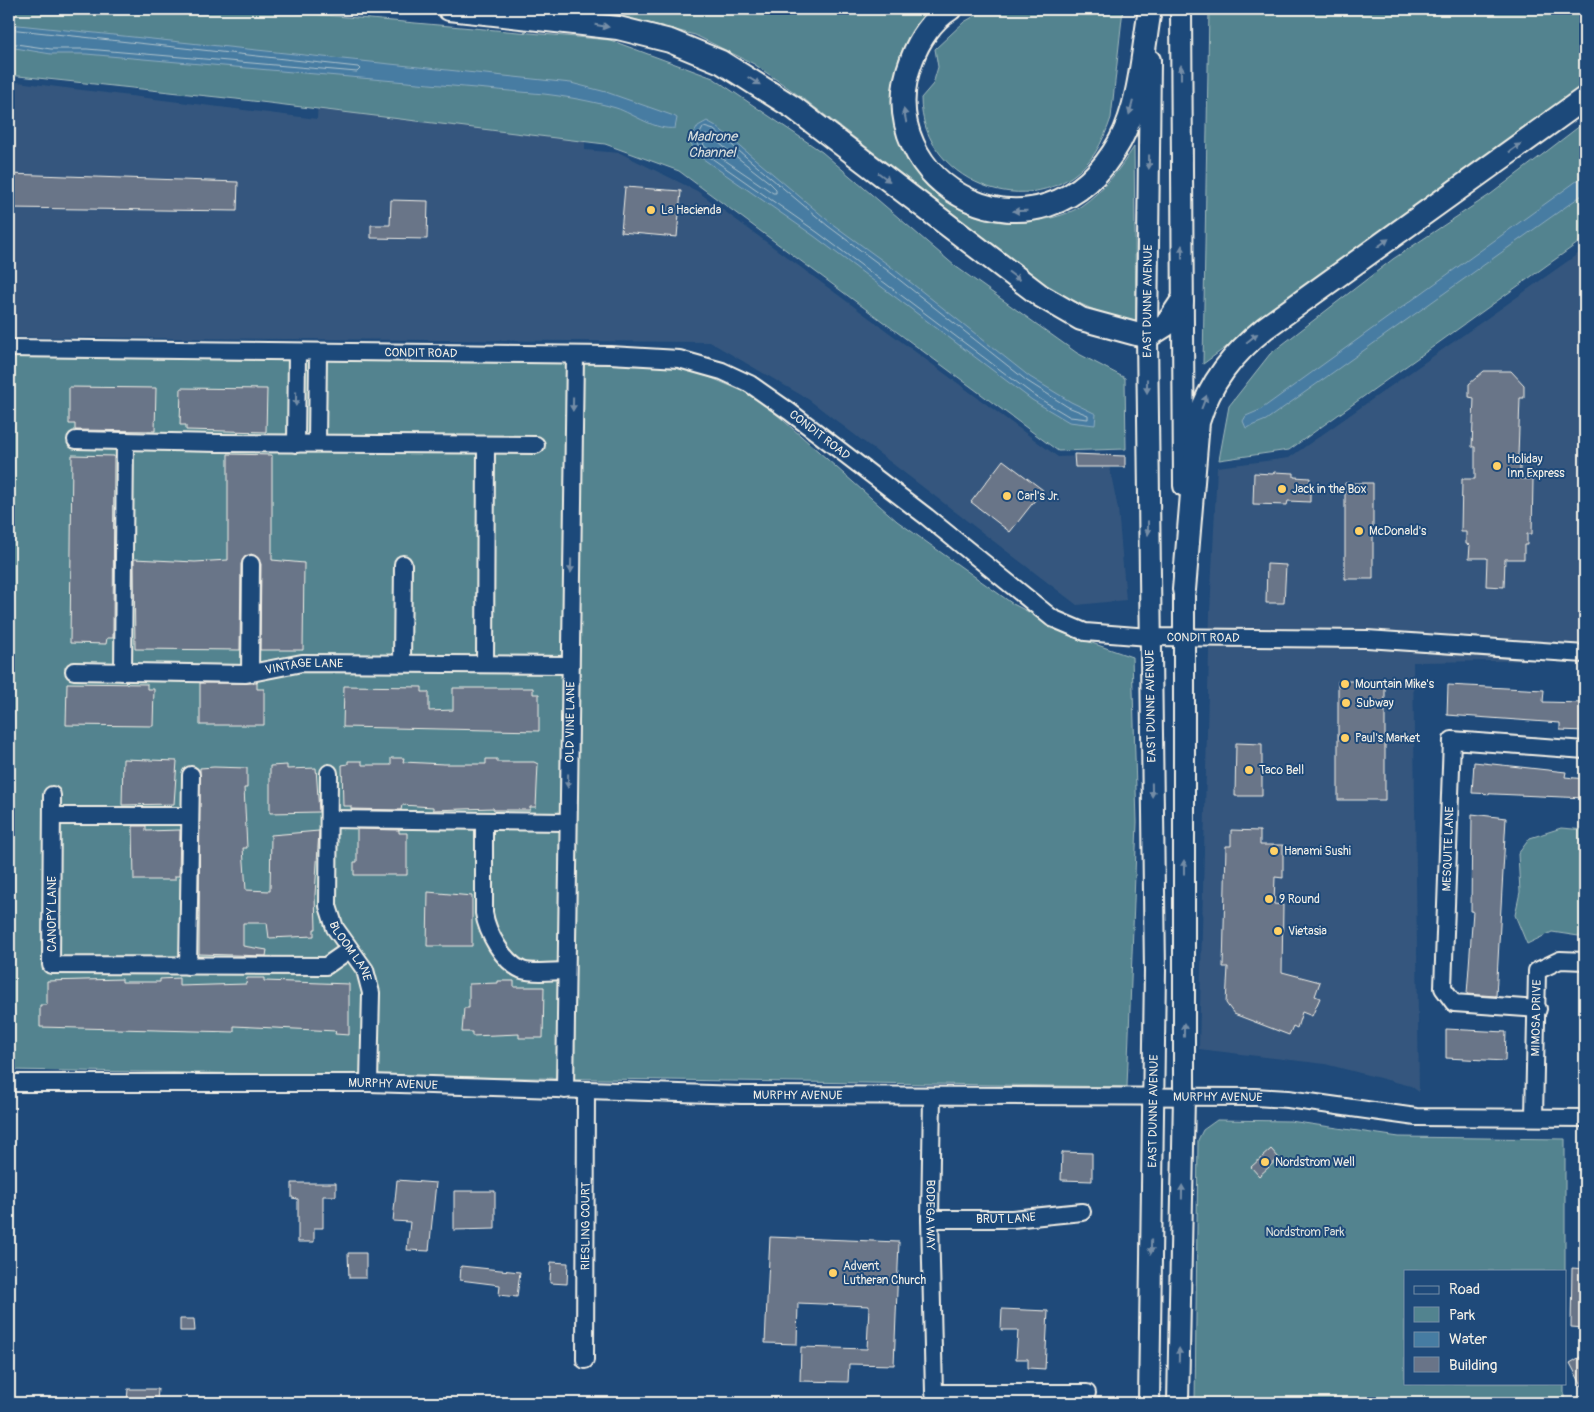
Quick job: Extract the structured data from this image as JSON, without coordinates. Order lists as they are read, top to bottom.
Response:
{
  "streets": {
    "main road": ["EAST DUNNE AVENUE"],
    "street": [
      "CONDIT ROAD",
      "VINTAGE LANE",
      "OLD VINE LANE",
      "MESQUITE LANE",
      "CANOPY LANE",
      "BLOOM LANE",
      "MIMOSA DRIVE",
      "MURPHY AVENUE",
      "BODEGA WAY",
      "BRUT LANE",
      "RIESLING COURT"
    ]
  },
  "crossings": [
    ["EAST DUNNE AVENUE", "CONDIT ROAD"],
    ["EAST DUNNE AVENUE", "MURPHY AVENUE"],
    ["CONDIT ROAD", "OLD VINE LANE"],
    ["VINTAGE LANE", "OLD VINE LANE"],
    ["OLD VINE LANE", "MURPHY AVENUE"],
    ["MESQUITE LANE", "MIMOSA DRIVE"],
    ["CANOPY LANE", "BLOOM LANE"],
    ["BLOOM LANE", "MURPHY AVENUE"],
    ["MIMOSA DRIVE", "MURPHY AVENUE"],
    ["MURPHY AVENUE", "BODEGA WAY"],
    ["MURPHY AVENUE", "RIESLING COURT"],
    ["BODEGA WAY", "BRUT LANE"]
  ],
  "water": ["Madrone Channel"],
  "parks": ["Nordstrom Park"],
  "places": [
    "La Hacienda",
    "Holiday Inn Express",
    "Jack in the Box",
    "Carl's Jr.",
    "McDonald's",
    "Mountain Mike's",
    "Subway",
    "Paul's Market",
    "Taco Bell",
    "Hanami Sushi",
    "9 Round",
    "Vietasia",
    "Nordstrom Well",
    "Advent Lutheran Church"
  ],
  "legend": [
    "Road",
    "Park",
    "Water",
    "Building"
  ]
}
